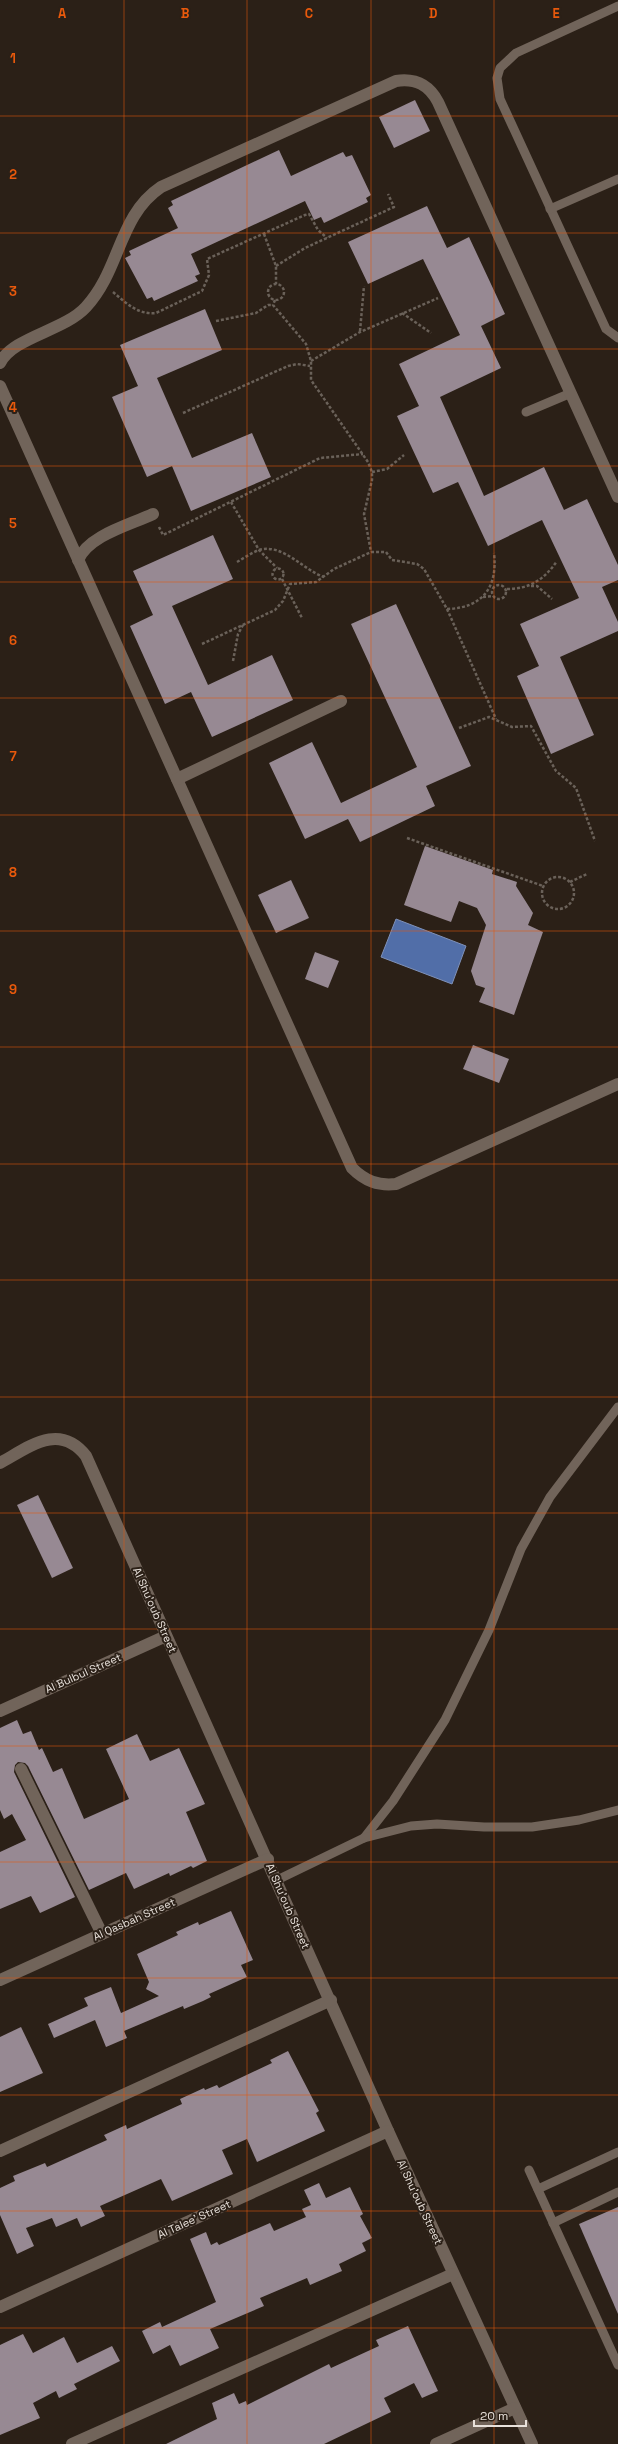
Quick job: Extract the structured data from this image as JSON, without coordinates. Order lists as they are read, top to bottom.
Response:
{
  "streets": {
    "street": [
      "Al Shu'oub Street",
      "Al Bulbul Street",
      "Al Qasbah Street",
      "Al Talee' Street"
    ]
  },
  "crossings": [
    ["Al Shu'oub Street", "Al Bulbul Street"],
    ["Al Shu'oub Street", "Al Qasbah Street"],
    ["Al Shu'oub Street", "Al Talee' Street"]
  ],
  "scale_bar": "20 m",
  "grid": {
    "columns": [
      "A",
      "B",
      "C",
      "D",
      "E"
    ],
    "rows": [
      "1",
      "2",
      "3",
      "4",
      "5",
      "6",
      "7",
      "8",
      "9"
    ]
  }
}
